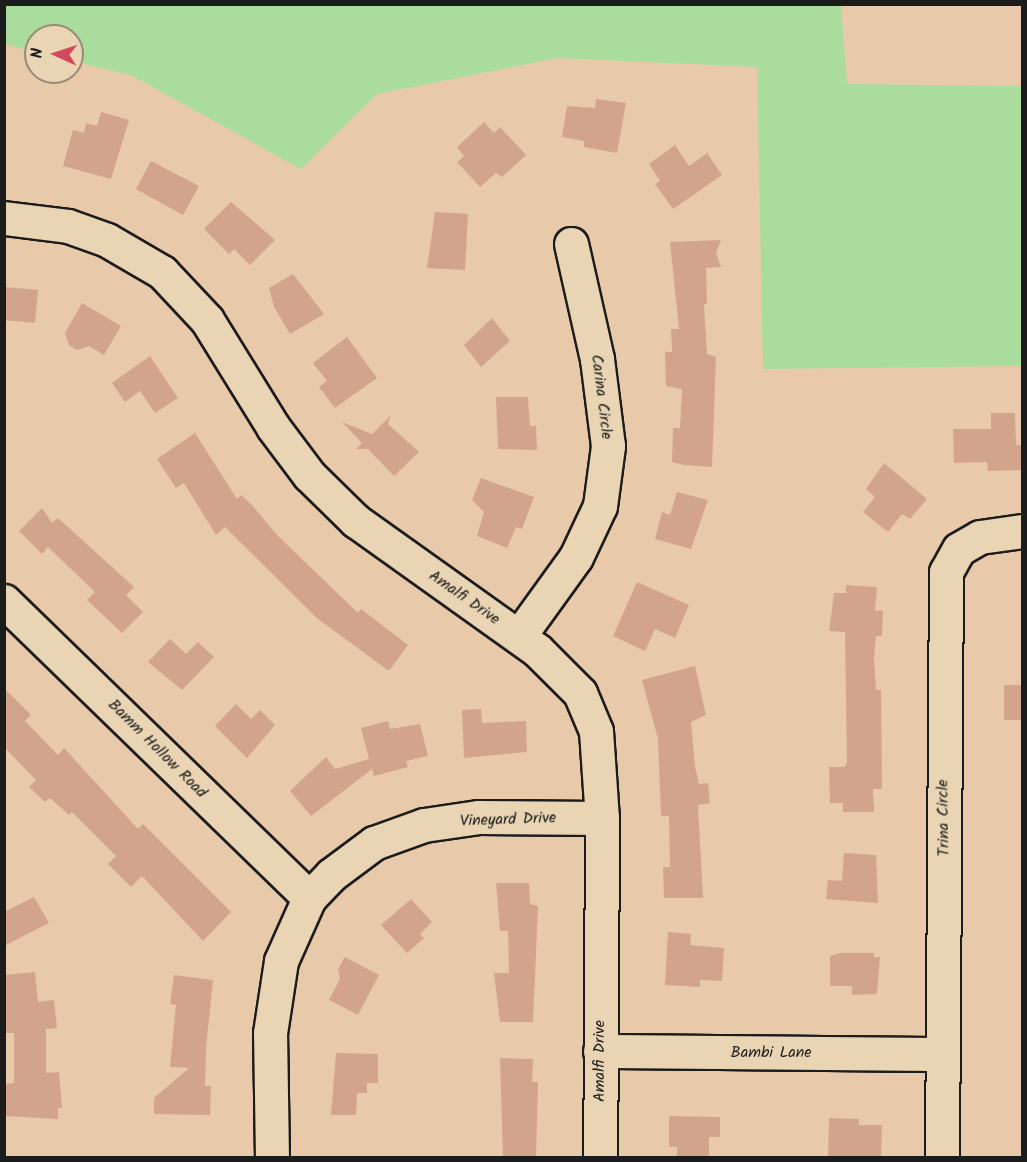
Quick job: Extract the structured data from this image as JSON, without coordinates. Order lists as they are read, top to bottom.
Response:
{
  "streets": {
    "street": [
      "Carina Circle",
      "Amalfi Drive",
      "Bamm Hollow Road",
      "Trina Circle",
      "Vineyard Drive",
      "Bambi Lane"
    ]
  },
  "crossings": [
    ["Carina Circle", "Amalfi Drive"],
    ["Amalfi Drive", "Vineyard Drive"],
    ["Amalfi Drive", "Bambi Lane"],
    ["Bamm Hollow Road", "Vineyard Drive"],
    ["Trina Circle", "Bambi Lane"]
  ],
  "north": "left"
}
